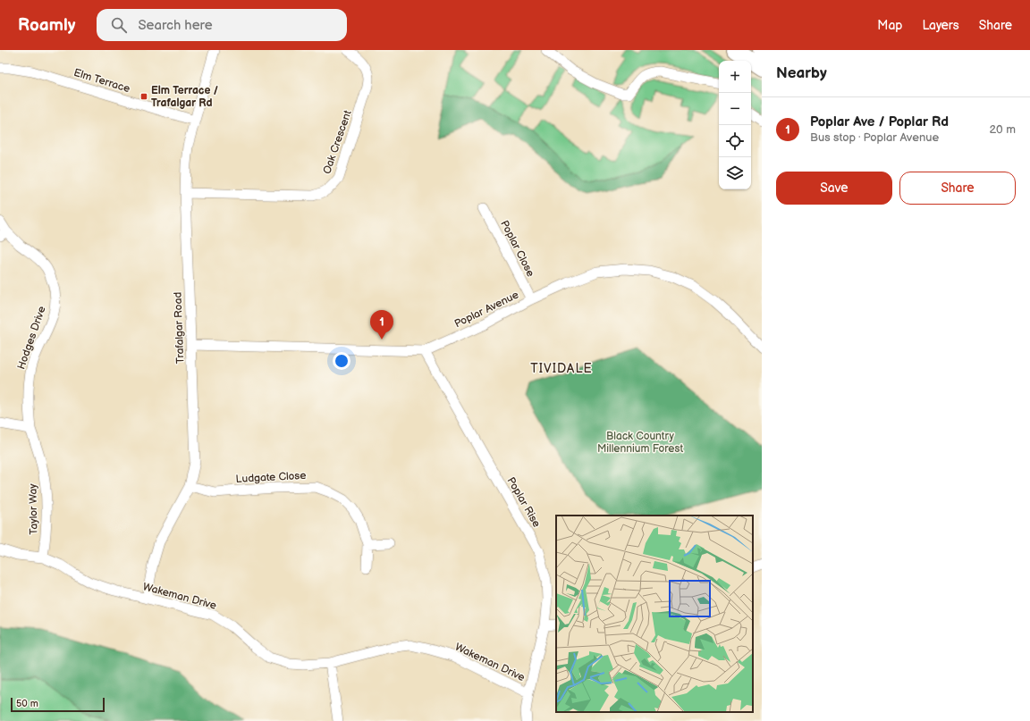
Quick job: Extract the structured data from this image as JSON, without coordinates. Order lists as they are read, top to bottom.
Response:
{
  "streets": {
    "street": [
      "Elm Terrace",
      "Oak Crescent",
      "Poplar Close",
      "Poplar Avenue",
      "Trafalgar Road",
      "Hodges Drive",
      "Ludgate Close",
      "Poplar Rise",
      "Taylor Way",
      "Wakeman Drive"
    ]
  },
  "crossings": [
    ["Elm Terrace", "Trafalgar Road"],
    ["Oak Crescent", "Trafalgar Road"],
    ["Poplar Close", "Poplar Avenue"],
    ["Poplar Avenue", "Trafalgar Road"],
    ["Poplar Avenue", "Poplar Rise"],
    ["Trafalgar Road", "Ludgate Close"],
    ["Trafalgar Road", "Wakeman Drive"],
    ["Hodges Drive", "Taylor Way"],
    ["Poplar Rise", "Wakeman Drive"],
    ["Taylor Way", "Wakeman Drive"]
  ],
  "districts": ["TIVIDALE"],
  "parks": ["Black Country Millennium Forest"],
  "places": {
    "transit": ["Elm Terrace / Trafalgar Rd"]
  },
  "scale_bar": "50 m",
  "page": {
    "header": "Roamly",
    "search": "Search here",
    "nav": ["Map", "Layers", "Share"],
    "heading": "Nearby",
    "map_buttons": ["+", "−"],
    "list": [
      {
        "mark": "1",
        "name": "Poplar Ave / Poplar Rd",
        "note": "Bus stop · Poplar Avenue",
        "value": "20 m"
      }
    ],
    "buttons": ["Save", "Share"],
    "pins": "1",
    "scale": "50 m"
  }
}
